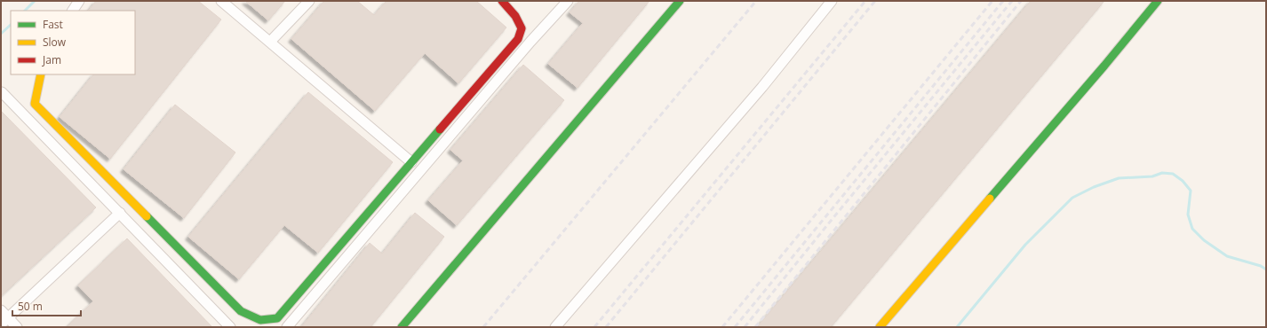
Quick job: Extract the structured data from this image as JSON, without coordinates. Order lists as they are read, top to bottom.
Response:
{
  "legend": ["Fast", "Slow", "Jam"],
  "scale_bar": "50 m"
}
